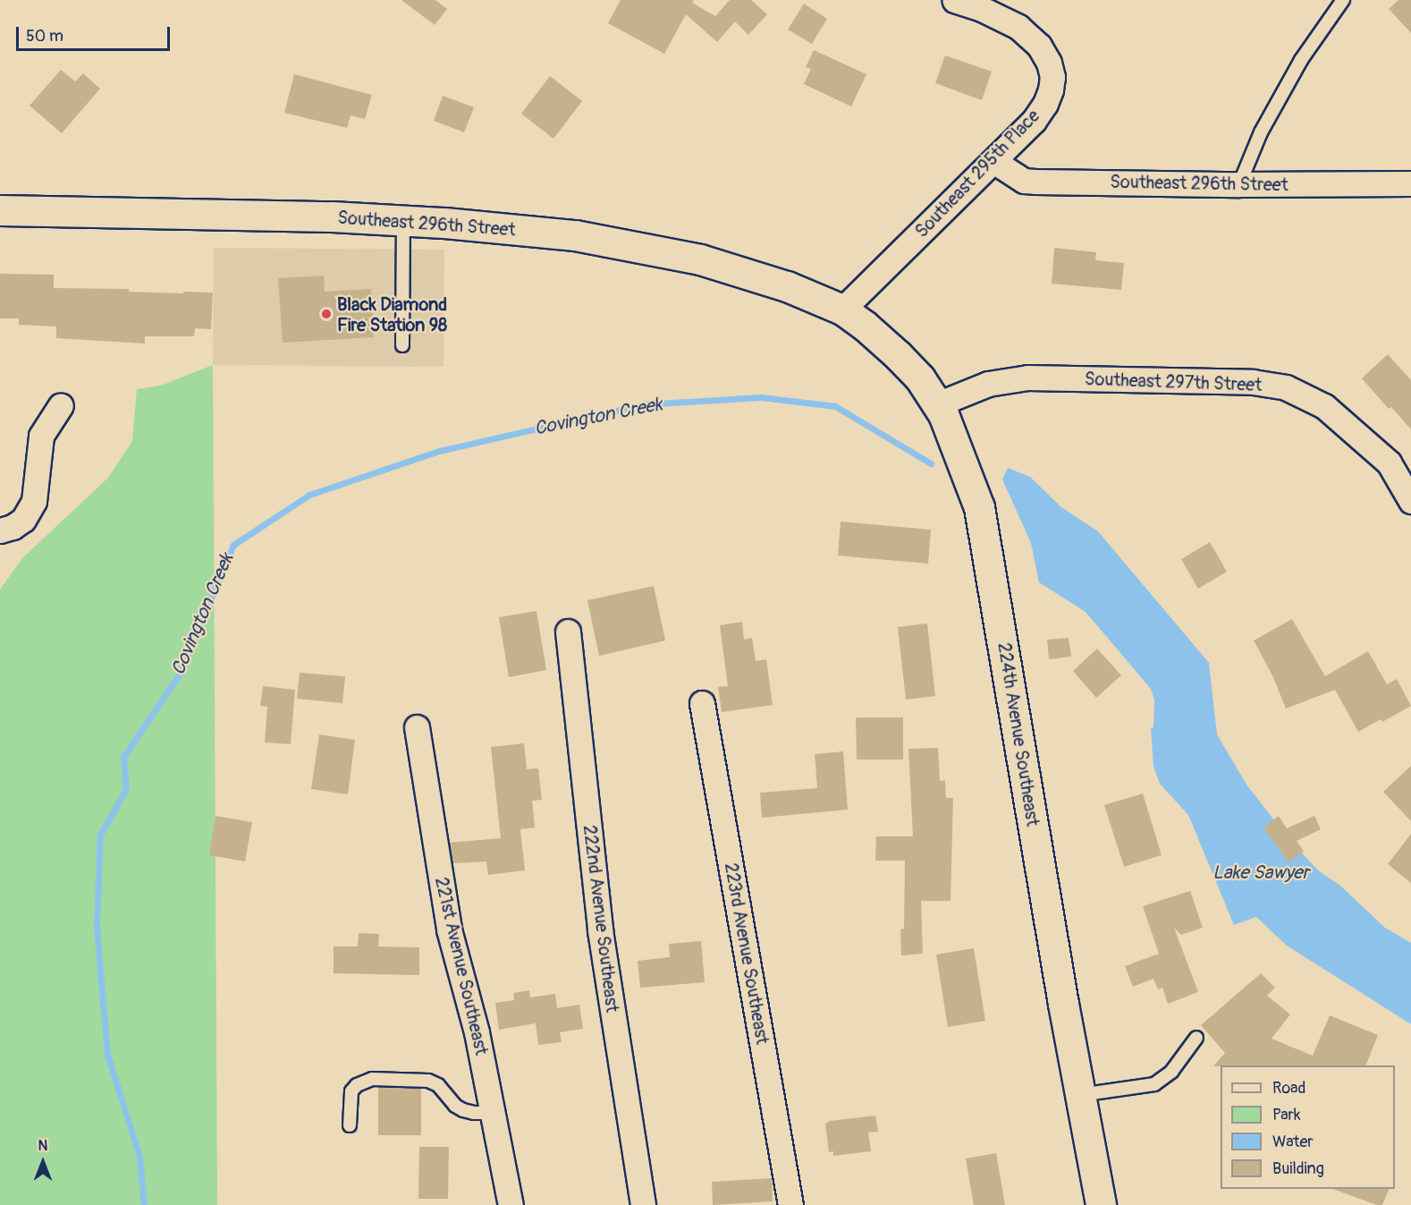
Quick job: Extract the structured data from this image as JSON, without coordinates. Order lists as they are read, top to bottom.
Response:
{
  "streets": {
    "street": [
      "Southeast 295th Place",
      "Southeast 296th Street",
      "Southeast 297th Street",
      "224th Avenue Southeast",
      "222nd Avenue Southeast",
      "223rd Avenue Southeast",
      "221st Avenue Southeast"
    ]
  },
  "crossings": [
    ["Southeast 295th Place", "Southeast 296th Street"],
    ["Southeast 295th Place", "224th Avenue Southeast"],
    ["Southeast 296th Street", "224th Avenue Southeast"],
    ["Southeast 297th Street", "224th Avenue Southeast"]
  ],
  "water": ["Covington Creek", "Lake Sawyer"],
  "places": ["Black Diamond Fire Station 98"],
  "legend": [
    "Road",
    "Park",
    "Water",
    "Building"
  ],
  "scale_bar": "50 m",
  "north": "top"
}
